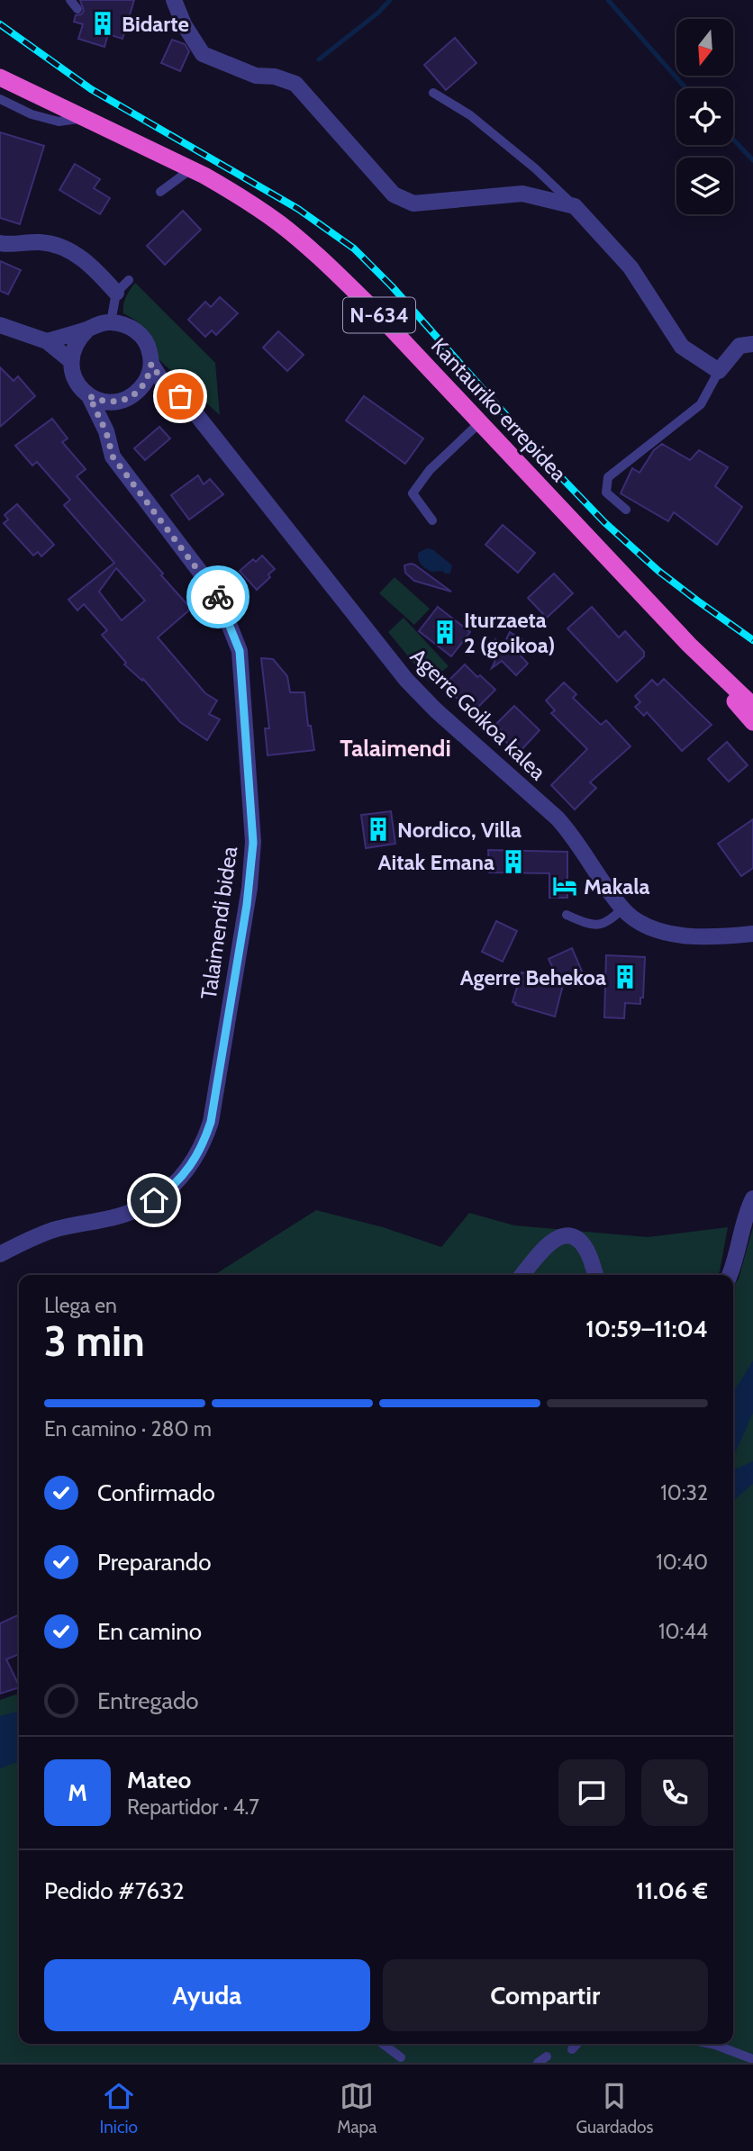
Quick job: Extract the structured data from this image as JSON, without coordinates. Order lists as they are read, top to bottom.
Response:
{
  "streets": {
    "highway": ["N-634", "Kantauriko errepidea"],
    "street": ["Agerre Goikoa kalea", "Talaimendi bidea"]
  },
  "crossings": [
    ["N-634", "Kantauriko errepidea"],
    ["Agerre Goikoa kalea", "Talaimendi bidea"]
  ],
  "districts": ["Talaimendi"],
  "places": {
    "building": [
      "Bidarte",
      "Iturzaeta 2 (goikoa)",
      "Nordico, Villa",
      "Aitak Emana",
      "Agerre Behekoa"
    ],
    "hotel": ["Makala"]
  },
  "north": "bottom",
  "page": {
    "heading": ["3 min", "Llega en", "10:59–11:04"],
    "panel": [
      "Mateo",
      "Repartidor · 4.7",
      "Pedido #7632",
      "11.06 €"
    ],
    "bar": "En camino · 280 m",
    "list": [
      ["Confirmado", "10:32"],
      ["Preparando", "10:40"],
      ["En camino", "10:44"],
      "Entregado"
    ],
    "round": "M",
    "buttons": ["Ayuda", "Compartir"],
    "tabs": ["Inicio", "Mapa", "Guardados"]
  }
}
